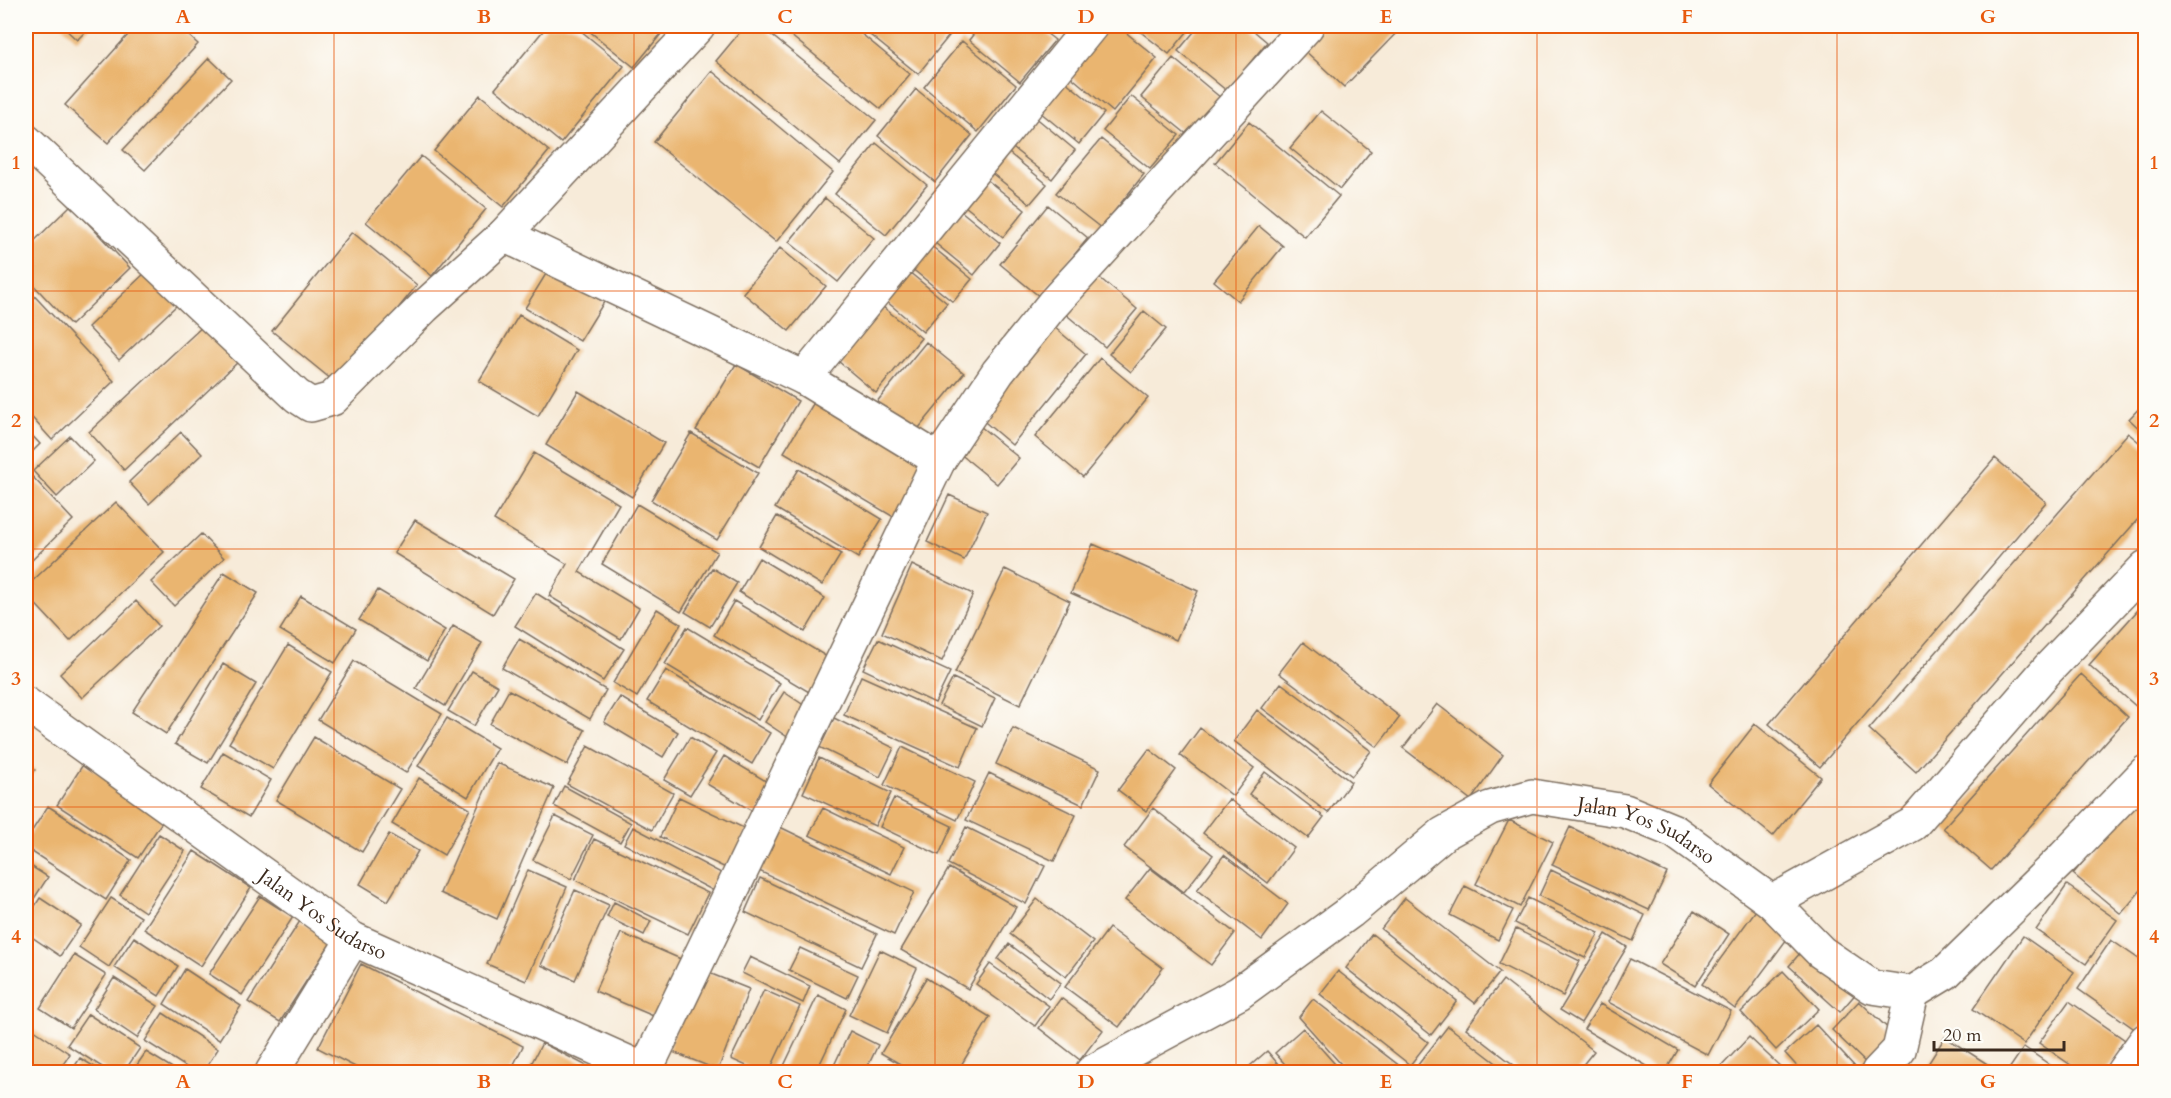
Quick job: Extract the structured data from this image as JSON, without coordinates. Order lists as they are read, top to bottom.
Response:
{
  "streets": {
    "street": ["Jalan Yos Sudarso"]
  },
  "scale_bar": "20 m",
  "grid": {
    "columns": [
      "A",
      "B",
      "C",
      "D",
      "E",
      "F",
      "G"
    ],
    "rows": [
      "1",
      "2",
      "3",
      "4"
    ]
  }
}
